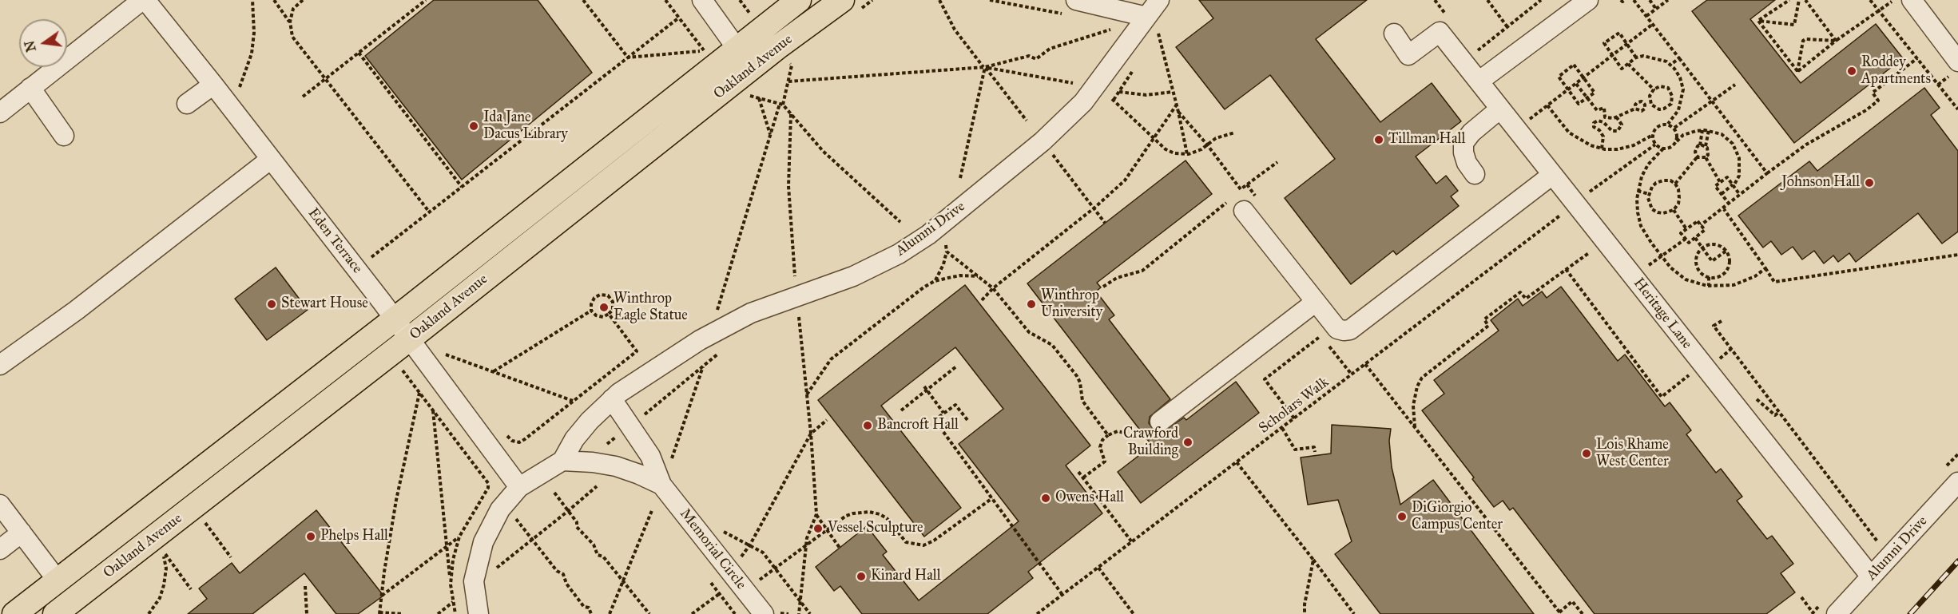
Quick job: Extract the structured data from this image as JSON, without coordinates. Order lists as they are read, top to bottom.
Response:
{
  "streets": {
    "main road": ["Oakland Avenue"],
    "street": [
      "Alumni Drive",
      "Eden Terrace",
      "Heritage Lane",
      "Memorial Circle"
    ],
    "path": ["Scholars Walk"]
  },
  "crossings": [
    ["Oakland Avenue", "Eden Terrace"],
    ["Alumni Drive", "Heritage Lane"],
    ["Alumni Drive", "Memorial Circle"]
  ],
  "places": [
    "Roddey Apartments",
    "Ida Jane Dacus Library",
    "Tillman Hall",
    "Johnson Hall",
    "Stewart House",
    "Winthrop University",
    "Winthrop Eagle Statue",
    "Bancroft Hall",
    "Crawford Building",
    "Lois Rhame West Center",
    "Owens Hall",
    "DiGiorgio Campus Center",
    "Vessel Sculpture",
    "Phelps Hall",
    "Kinard Hall"
  ],
  "north": "left"
}
